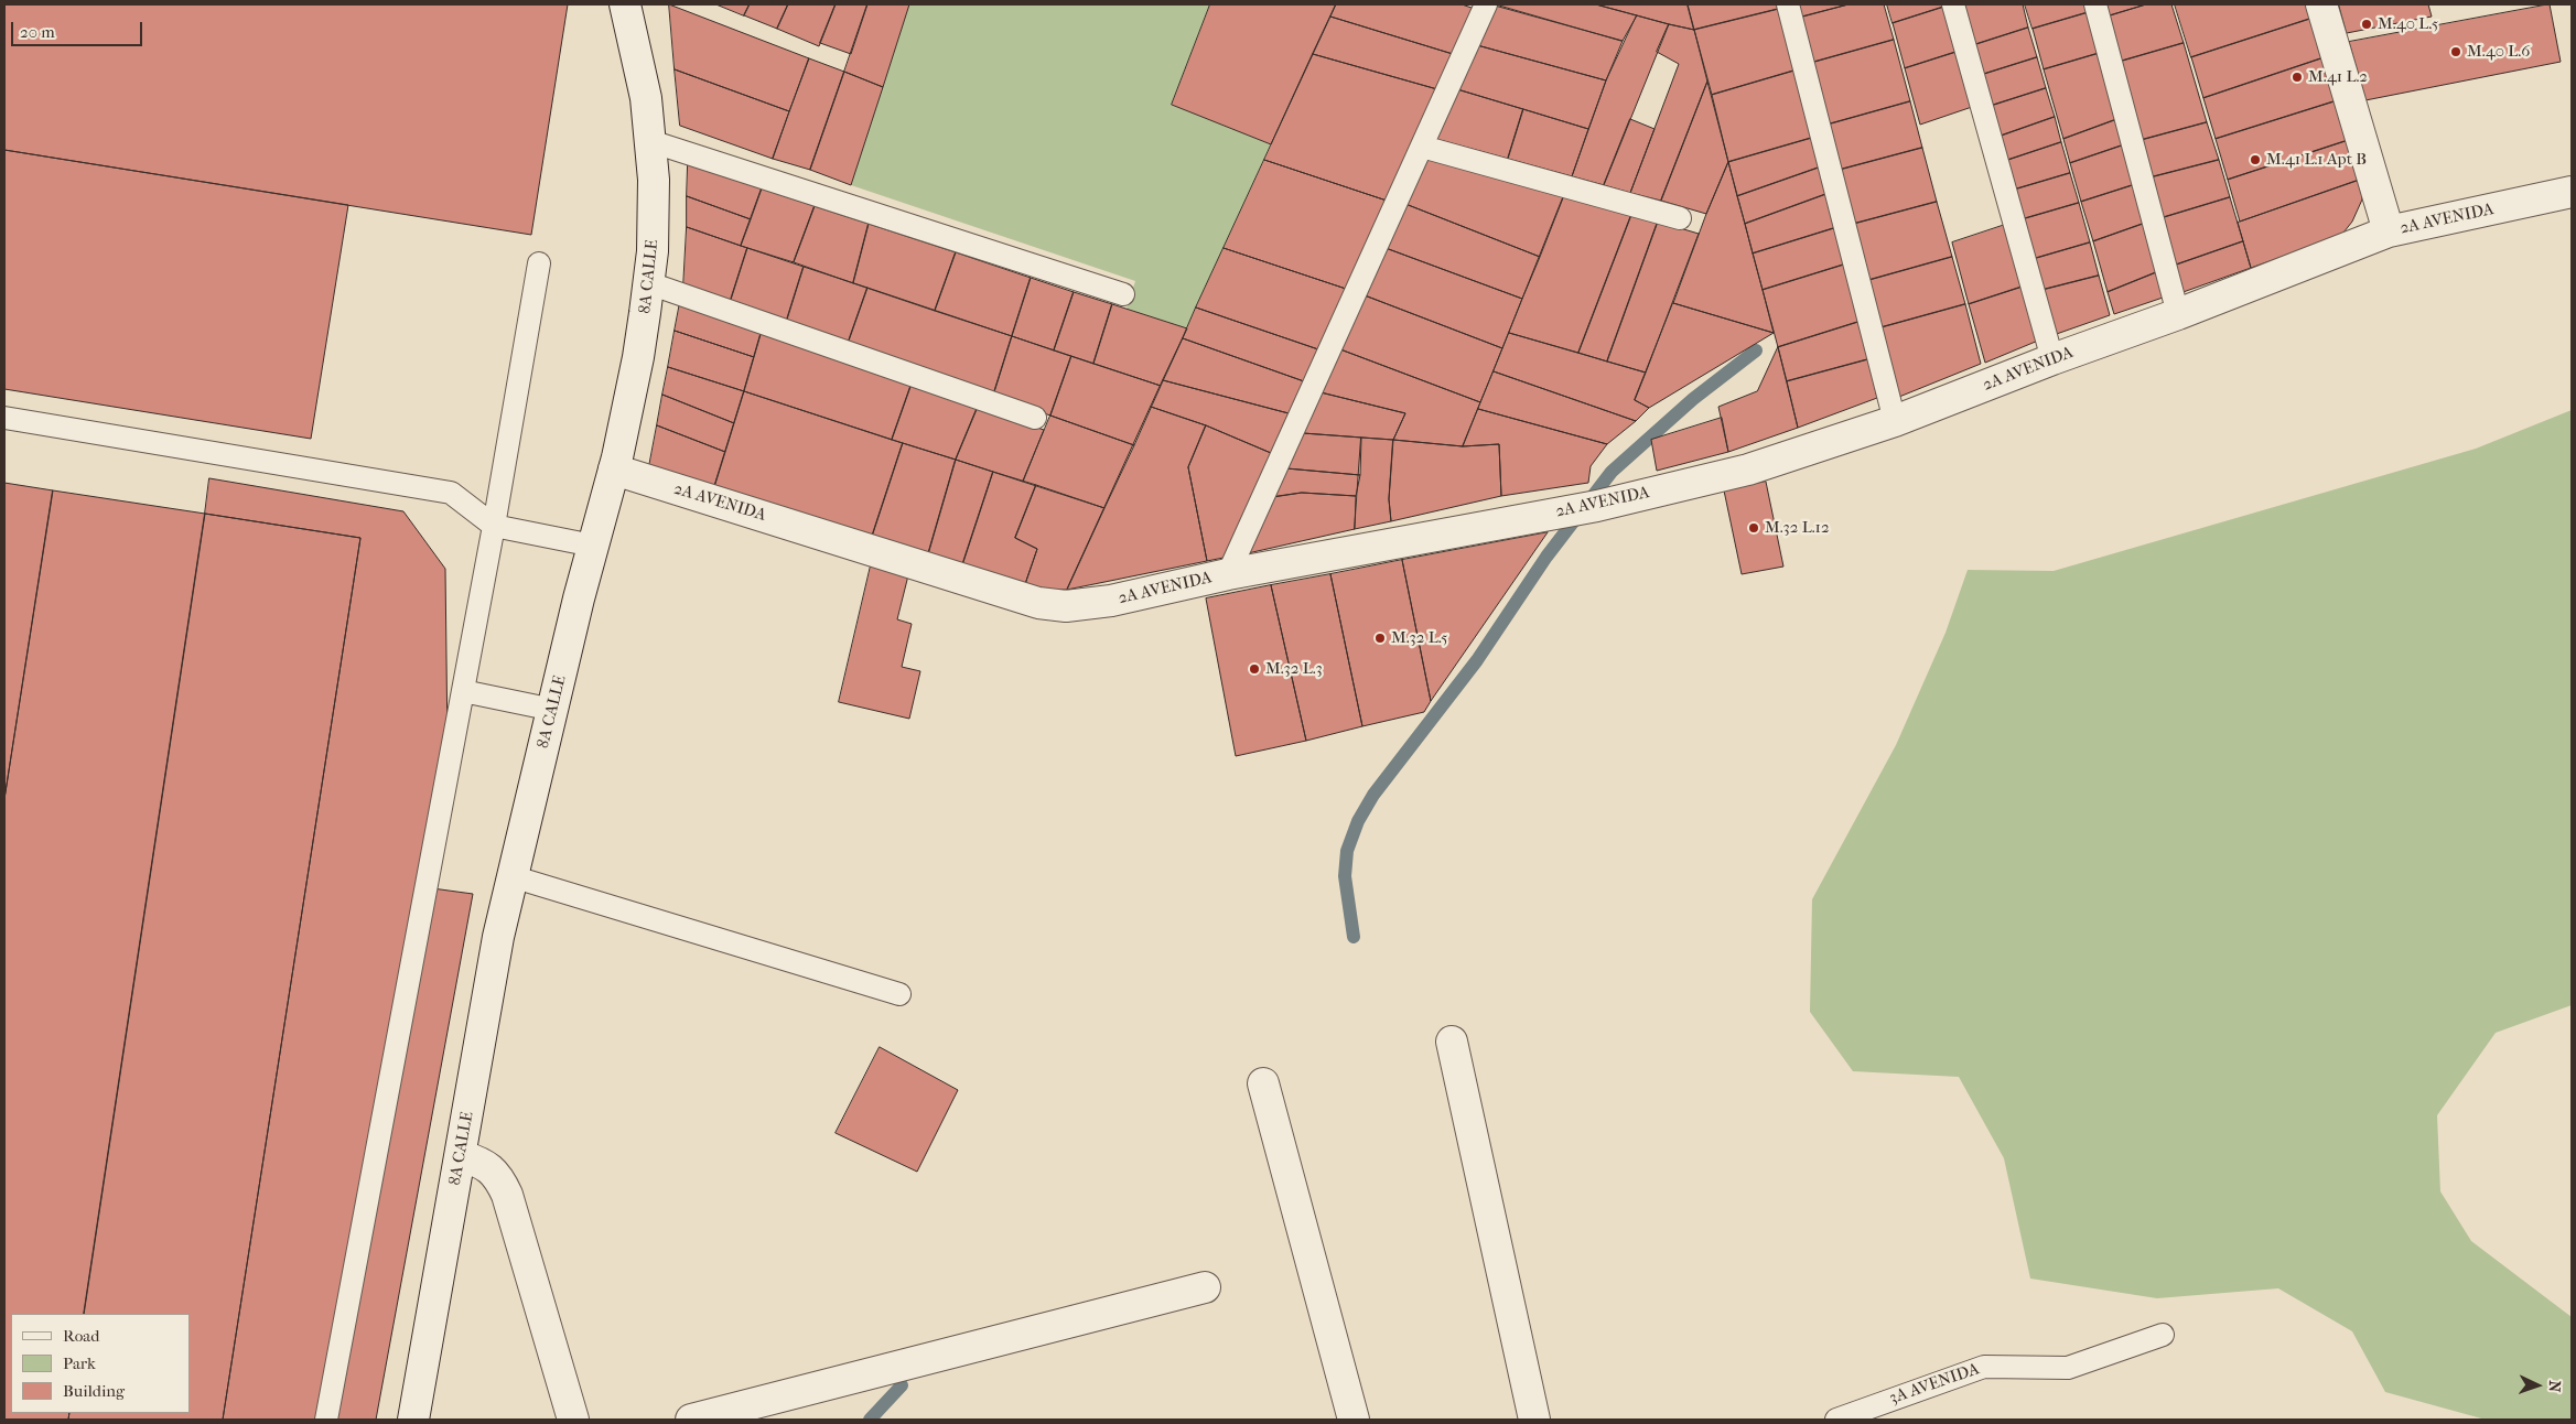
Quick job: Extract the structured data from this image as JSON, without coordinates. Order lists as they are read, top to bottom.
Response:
{
  "streets": {
    "street": ["2A AVENIDA", "8A CALLE"],
    "lane": ["3A AVENIDA"]
  },
  "crossings": [
    ["2A AVENIDA", "8A CALLE"]
  ],
  "places": [
    "M.40 L.5",
    "M.40 L.6",
    "M.41 L.2",
    "M.41 L.1 Apt B",
    "M.32 L.12",
    "M.32 L.5",
    "M.32 L.3"
  ],
  "legend": ["Road", "Park", "Building"],
  "scale_bar": "20 m",
  "north": "right"
}
